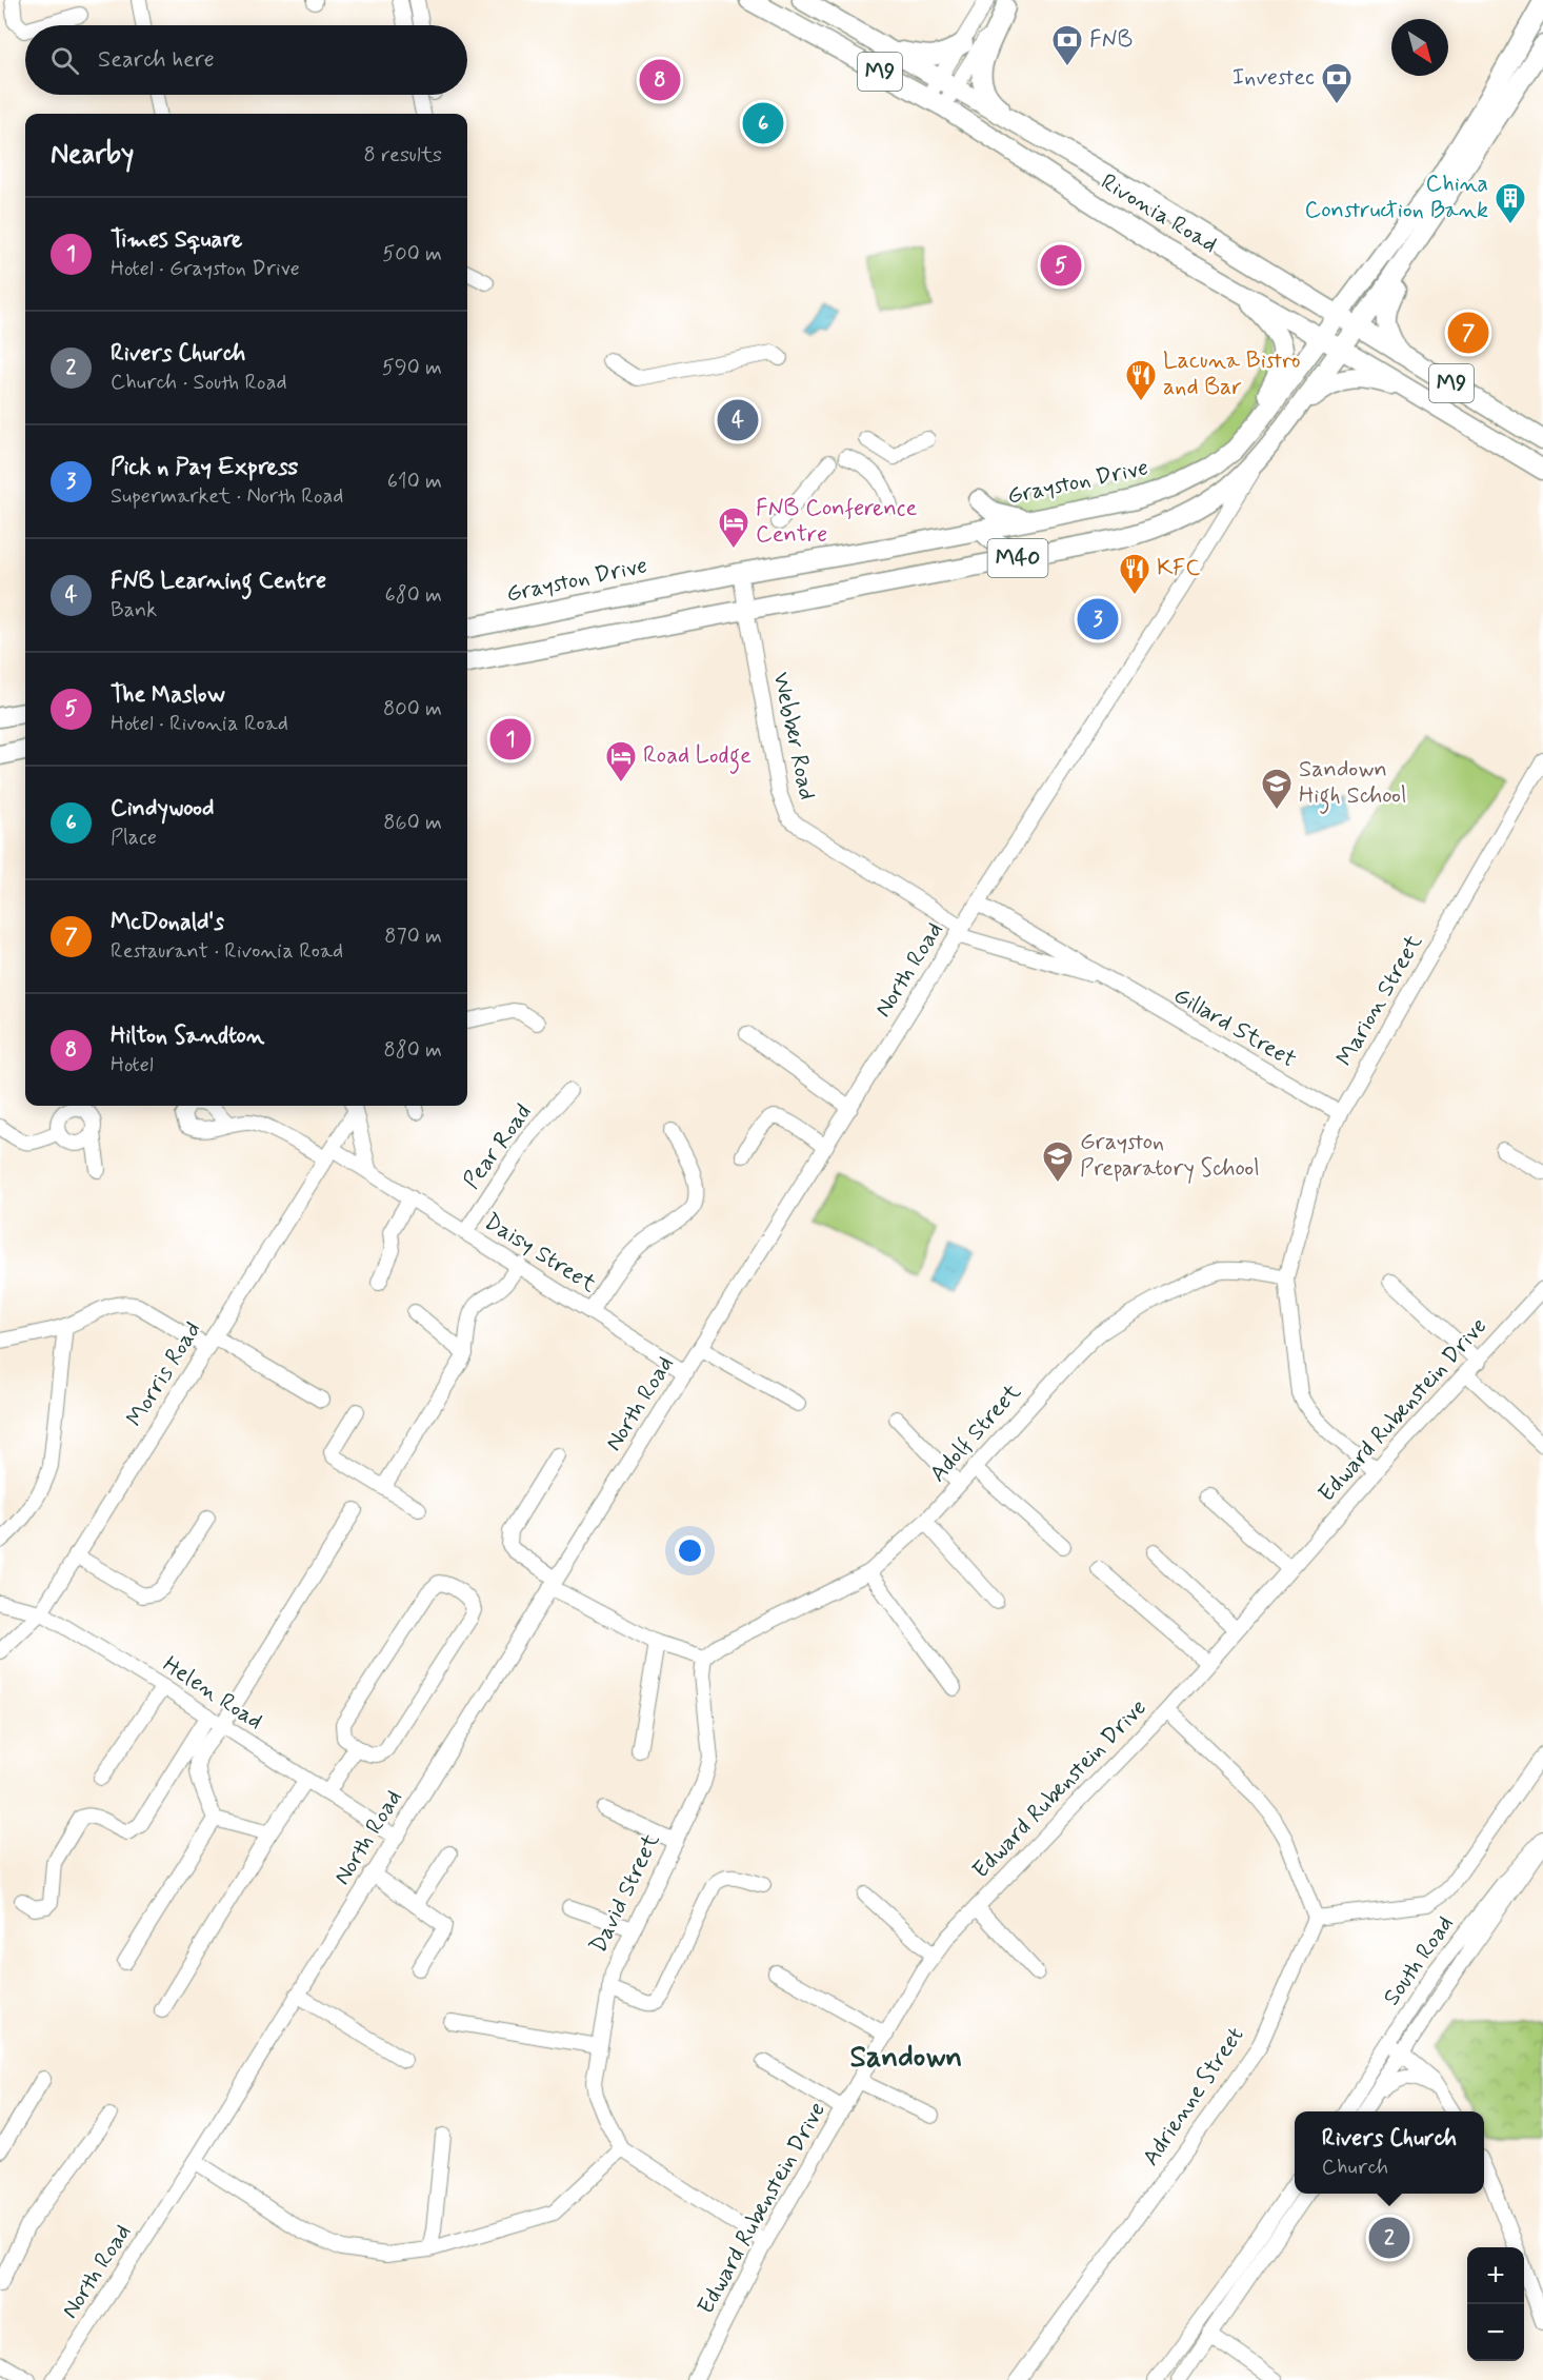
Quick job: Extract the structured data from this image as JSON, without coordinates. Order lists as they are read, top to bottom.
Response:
{
  "streets": {
    "main road": [
      "M9",
      "Rivonia Road",
      "Grayston Drive",
      "M40"
    ],
    "street": [
      "Webber Road",
      "North Road",
      "Marion Street",
      "Gillard Street",
      "Pear Road",
      "Daisy Street",
      "Morris Road",
      "Edward Rubenstein Drive",
      "Adolf Street",
      "Helen Road",
      "David Street",
      "South Road",
      "Adrienne Street"
    ]
  },
  "crossings": [
    ["Rivonia Road", "Grayston Drive"],
    ["Rivonia Road", "M40"],
    ["Grayston Drive", "Webber Road"],
    ["M40", "Webber Road"],
    ["M40", "North Road"],
    ["Webber Road", "North Road"],
    ["Webber Road", "Gillard Street"],
    ["North Road", "Gillard Street"],
    ["North Road", "Daisy Street"],
    ["North Road", "Helen Road"],
    ["Marion Street", "Gillard Street"],
    ["Marion Street", "Adolf Street"],
    ["Pear Road", "Daisy Street"],
    ["Daisy Street", "Morris Road"],
    ["Morris Road", "Helen Road"],
    ["Edward Rubenstein Drive", "David Street"],
    ["Adolf Street", "David Street"]
  ],
  "districts": ["Sandown"],
  "places": {
    "bank": ["FNB", "Investec"],
    "building": ["China Construction Bank"],
    "restaurant": ["Lacuna Bistro and Bar", "KFC"],
    "hotel": ["FNB Conference Centre", "Road Lodge"],
    "school or university": ["Sandown High School", "Grayston Preparatory School"]
  },
  "north": "bottom right",
  "page": {
    "search": "Search here",
    "pins": [
      "8",
      "6",
      "5",
      "7",
      "4",
      "3",
      "1",
      "2"
    ],
    "heading": ["Nearby", "8 results"],
    "list": [
      {
        "mark": "1",
        "name": "Times Square",
        "note": "Hotel · Grayston Drive",
        "value": "500 m"
      },
      {
        "mark": "2",
        "name": "Rivers Church",
        "note": "Church · South Road",
        "value": "590 m"
      },
      {
        "mark": "3",
        "name": "Pick n Pay Express",
        "note": "Supermarket · North Road",
        "value": "610 m"
      },
      {
        "mark": "4",
        "name": "FNB Learning Centre",
        "note": "Bank",
        "value": "680 m"
      },
      {
        "mark": "5",
        "name": "The Maslow",
        "note": "Hotel · Rivonia Road",
        "value": "800 m"
      },
      {
        "mark": "6",
        "name": "Cindywood",
        "note": "Place",
        "value": "860 m"
      },
      {
        "mark": "7",
        "name": "McDonald's",
        "note": "Restaurant · Rivonia Road",
        "value": "870 m"
      },
      {
        "mark": "8",
        "name": "Hilton Sandton",
        "note": "Hotel",
        "value": "880 m"
      }
    ],
    "popup": ["Rivers Church", "Church"],
    "map_buttons": ["+", "−"]
  }
}
